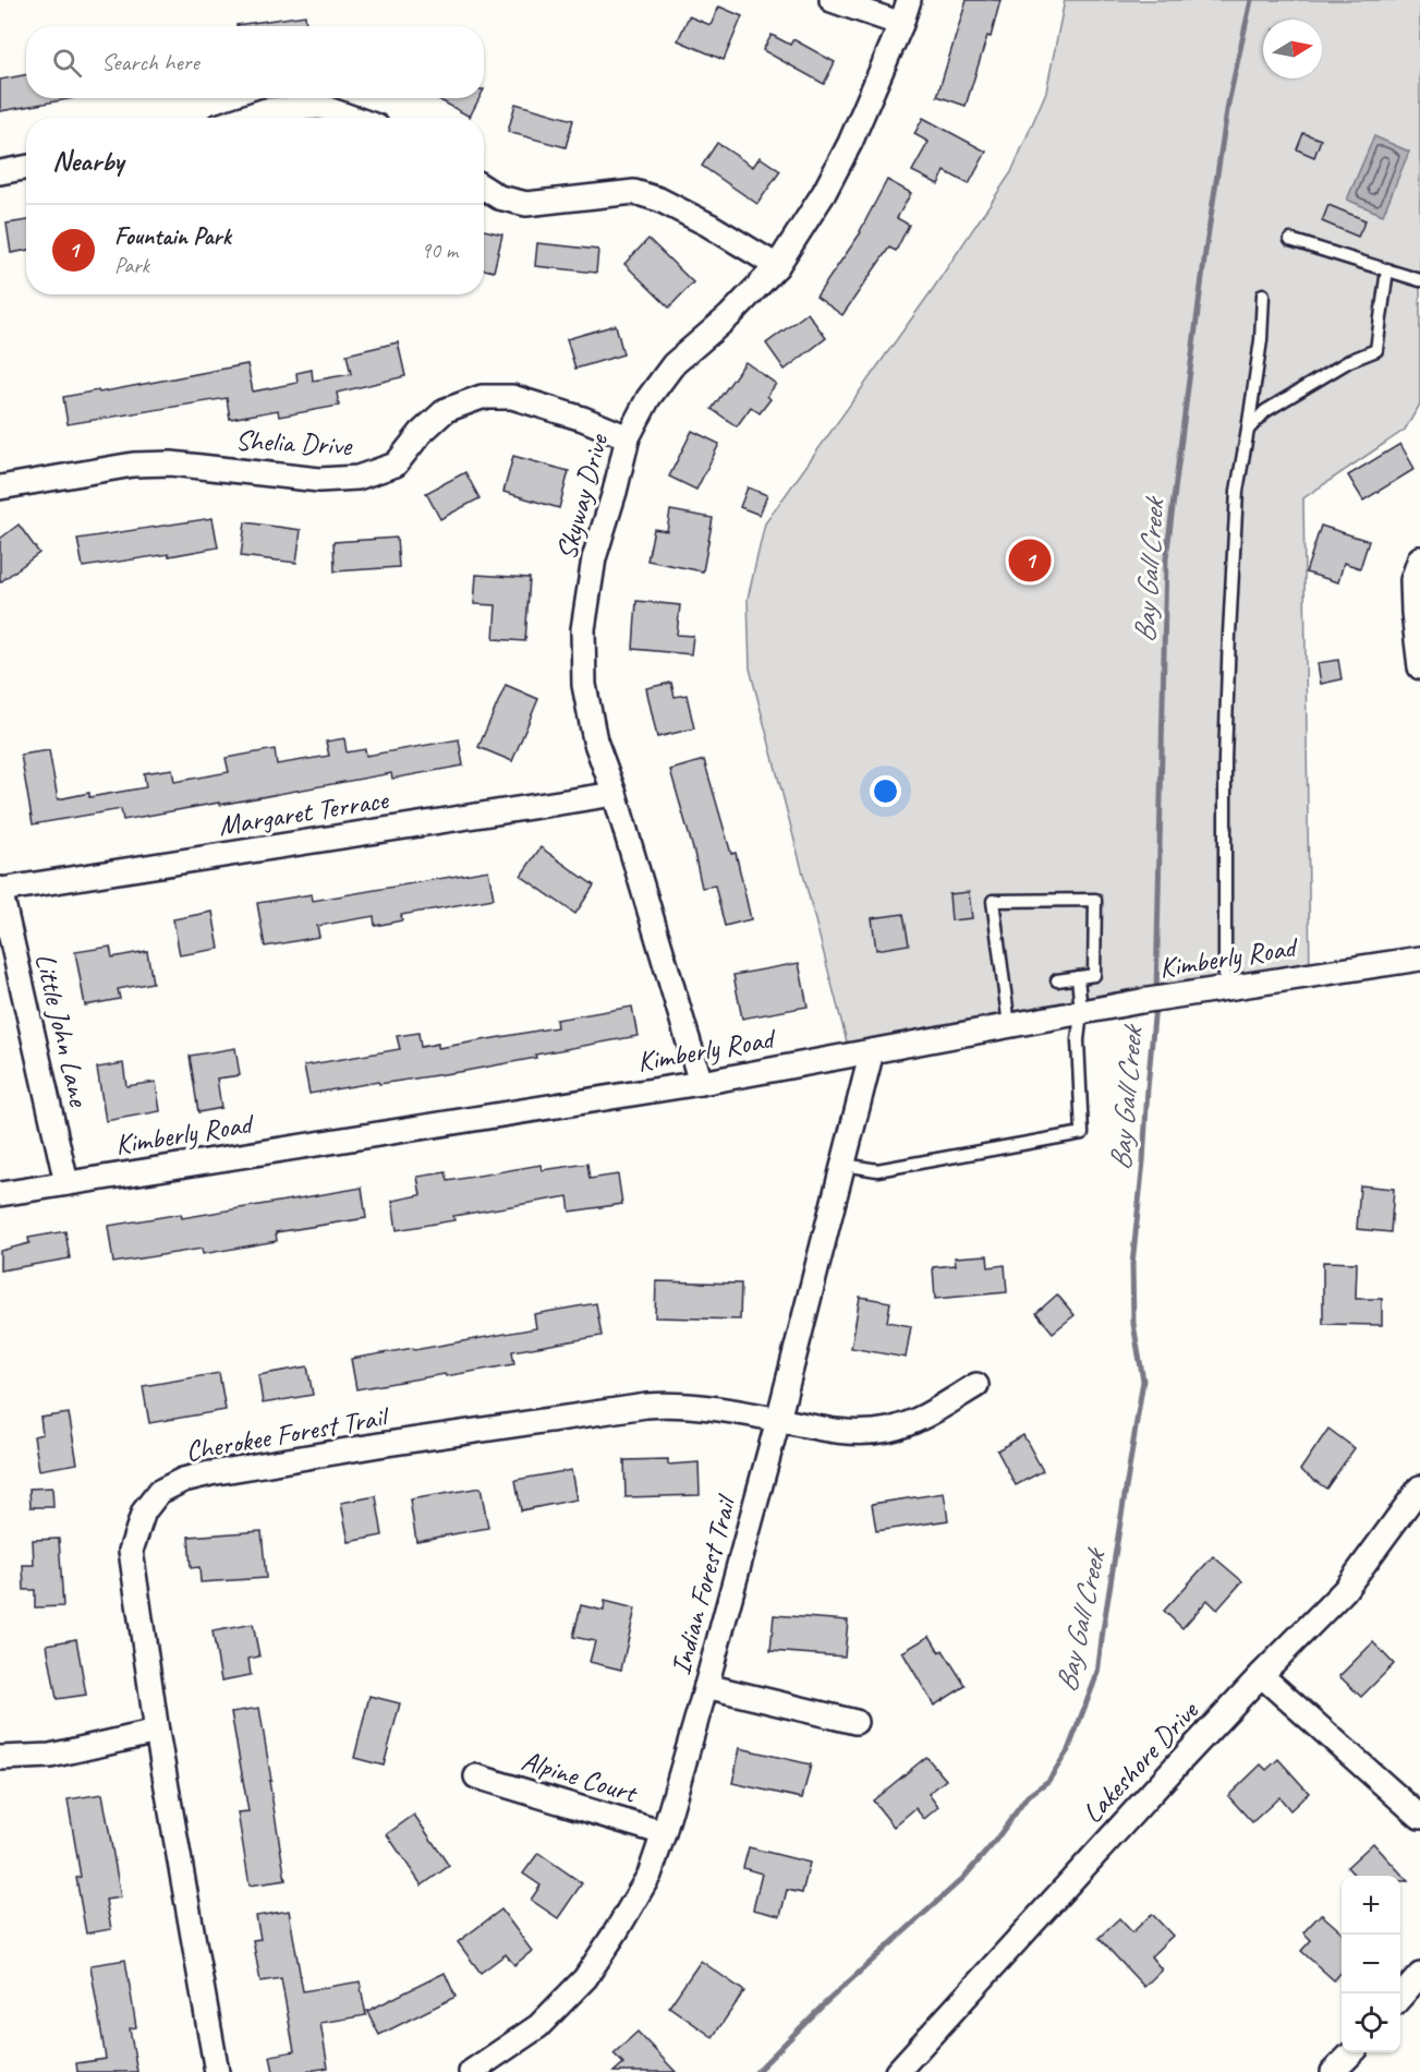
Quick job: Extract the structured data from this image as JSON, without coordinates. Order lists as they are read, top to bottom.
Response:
{
  "streets": {
    "street": [
      "Shelia Drive",
      "Skyway Drive",
      "Margaret Terrace",
      "Kimberly Road",
      "Little John Lane",
      "Cherokee Forest Trail",
      "Indian Forest Trail",
      "Lakeshore Drive",
      "Alpine Court"
    ]
  },
  "crossings": [
    ["Shelia Drive", "Skyway Drive"],
    ["Skyway Drive", "Margaret Terrace"],
    ["Skyway Drive", "Kimberly Road"],
    ["Margaret Terrace", "Little John Lane"],
    ["Kimberly Road", "Little John Lane"],
    ["Kimberly Road", "Indian Forest Trail"],
    ["Cherokee Forest Trail", "Indian Forest Trail"],
    ["Indian Forest Trail", "Alpine Court"]
  ],
  "water": ["Bay Gall Creek"],
  "north": "right",
  "page": {
    "search": "Search here",
    "heading": "Nearby",
    "list": [
      {
        "mark": "1",
        "name": "Fountain Park",
        "note": "Park",
        "value": "90 m"
      }
    ],
    "pins": "1",
    "map_buttons": ["+", "−"]
  }
}
